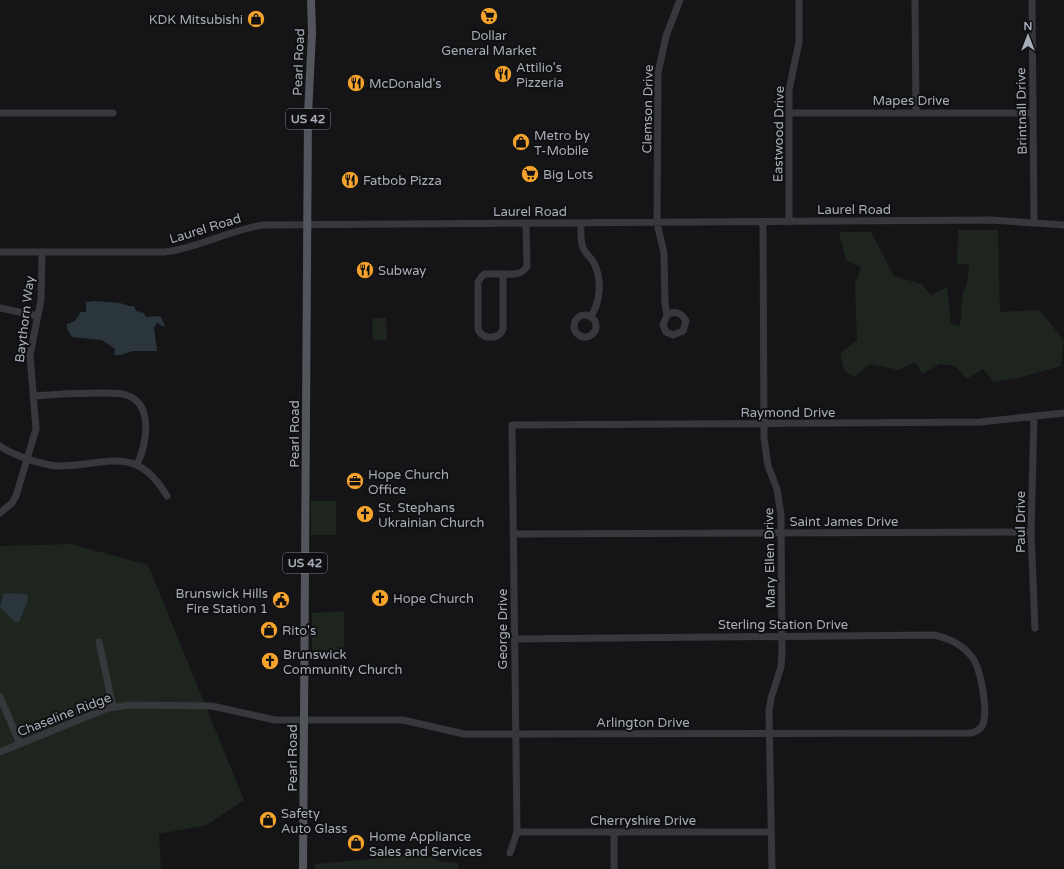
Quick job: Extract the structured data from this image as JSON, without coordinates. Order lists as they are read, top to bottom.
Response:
{
  "streets": {
    "main road": ["Pearl Road", "US 42"],
    "street": [
      "Mapes Drive",
      "Clemson Drive",
      "Brintnall Drive",
      "Eastwood Drive",
      "Laurel Road",
      "Baythorn Way",
      "Raymond Drive",
      "Saint James Drive",
      "Paul Drive",
      "Mary Ellen Drive",
      "Sterling Station Drive",
      "George Drive",
      "Chaseline Ridge",
      "Arlington Drive",
      "Cherryshire Drive"
    ]
  },
  "crossings": [
    ["Pearl Road", "Laurel Road"],
    ["Pearl Road", "Chaseline Ridge"],
    ["Pearl Road", "Arlington Drive"],
    ["Mapes Drive", "Brintnall Drive"],
    ["Mapes Drive", "Eastwood Drive"],
    ["Clemson Drive", "Laurel Road"],
    ["Brintnall Drive", "Laurel Road"],
    ["Eastwood Drive", "Laurel Road"],
    ["Laurel Road", "Baythorn Way"],
    ["Laurel Road", "Mary Ellen Drive"],
    ["Raymond Drive", "Paul Drive"],
    ["Raymond Drive", "Mary Ellen Drive"],
    ["Raymond Drive", "George Drive"],
    ["Saint James Drive", "Paul Drive"],
    ["Saint James Drive", "Mary Ellen Drive"],
    ["Saint James Drive", "George Drive"],
    ["Mary Ellen Drive", "Sterling Station Drive"],
    ["Mary Ellen Drive", "Arlington Drive"],
    ["Mary Ellen Drive", "Cherryshire Drive"],
    ["Sterling Station Drive", "George Drive"],
    ["Sterling Station Drive", "Arlington Drive"],
    ["George Drive", "Arlington Drive"],
    ["George Drive", "Cherryshire Drive"],
    ["Chaseline Ridge", "Arlington Drive"]
  ],
  "places": {
    "supermarket": ["Dollar General Market", "Big Lots"],
    "shop": [
      "KDK Mitsubishi",
      "Metro by T-Mobile",
      "Rito's",
      "Safety Auto Glass",
      "Home Appliance Sales and Services"
    ],
    "restaurant": [
      "Attilio's Pizzeria",
      "McDonald's",
      "Fatbob Pizza",
      "Subway"
    ],
    "office": ["Hope Church Office"],
    "church": ["St. Stephans Ukrainian Church", "Hope Church", "Brunswick Community Church"],
    "public building": ["Brunswick Hills Fire Station 1"]
  },
  "north": "top"
}
